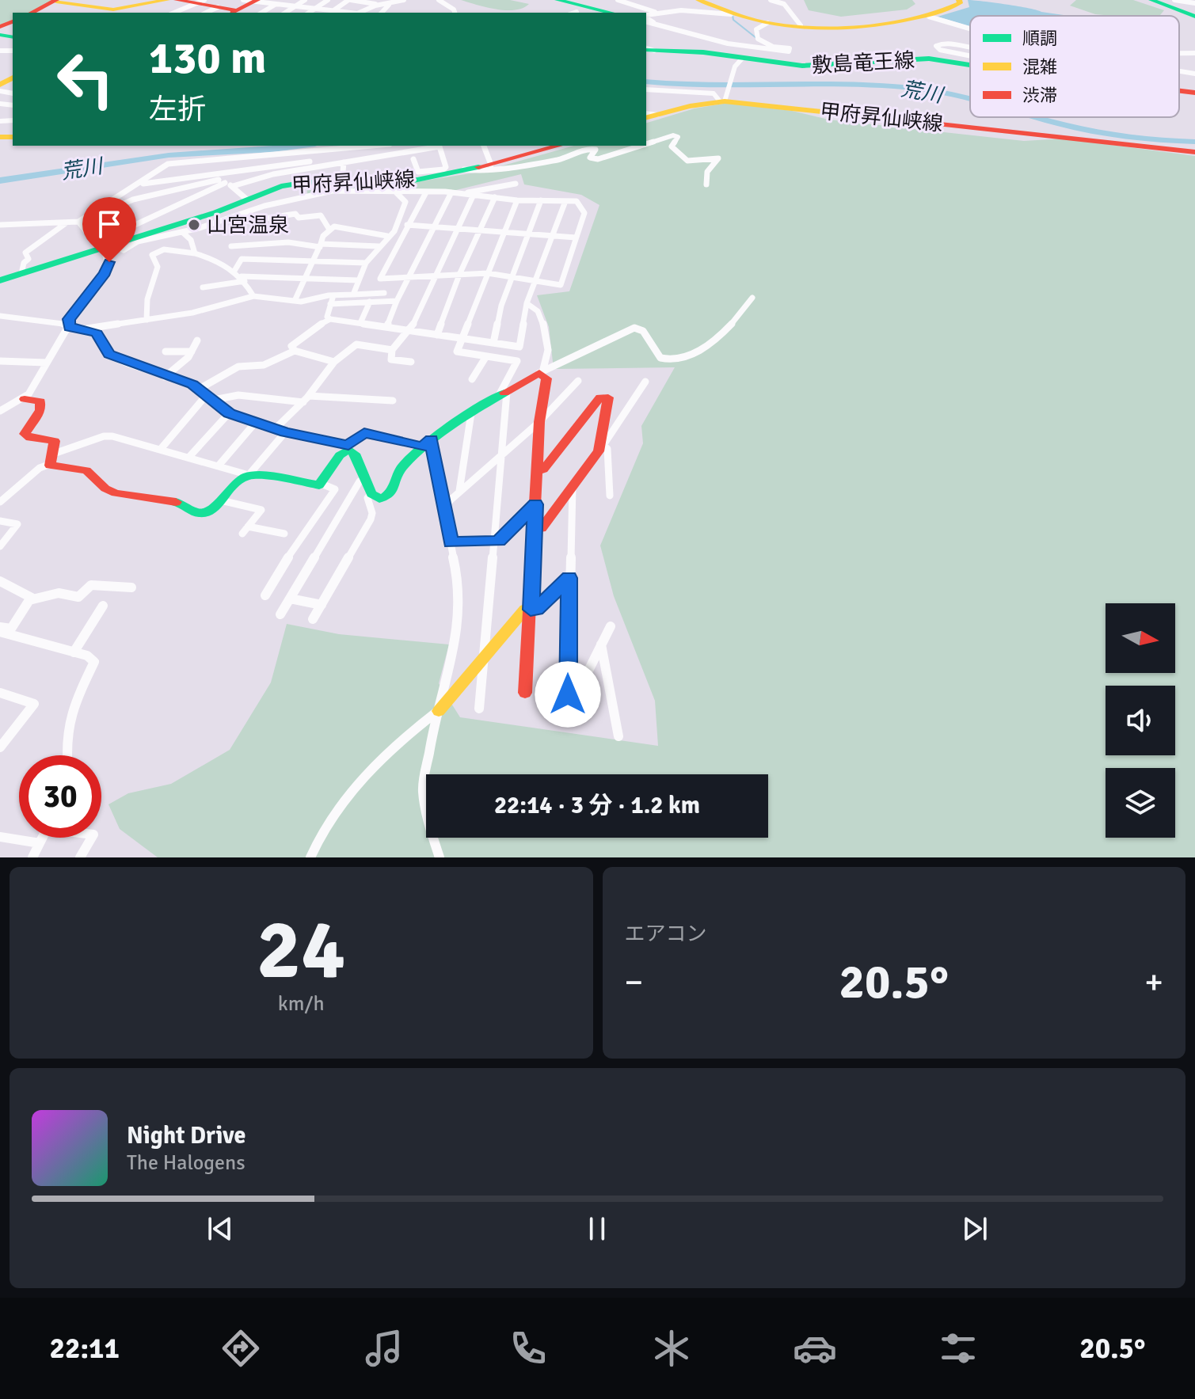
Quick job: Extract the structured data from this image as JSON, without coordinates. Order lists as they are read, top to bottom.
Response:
{
  "streets": {
    "street": ["敷島竜王線", "甲府昇仙峡線"]
  },
  "water": ["荒川"],
  "places": ["山宮温泉"],
  "legend": ["順調", "混雑", "渋滞"],
  "north": "right",
  "page": {
    "turn": ["130 m", "左折"],
    "limit": "30",
    "trip": "22:14 · 3 分 · 1.2 km",
    "tile": [
      ["24", "km/h"],
      "エアコン"
    ],
    "heat": ["−", "20.5°", "+"],
    "song": ["Night Drive", "The Halogens"],
    "tabs": ["22:11", "20.5°"]
  }
}
